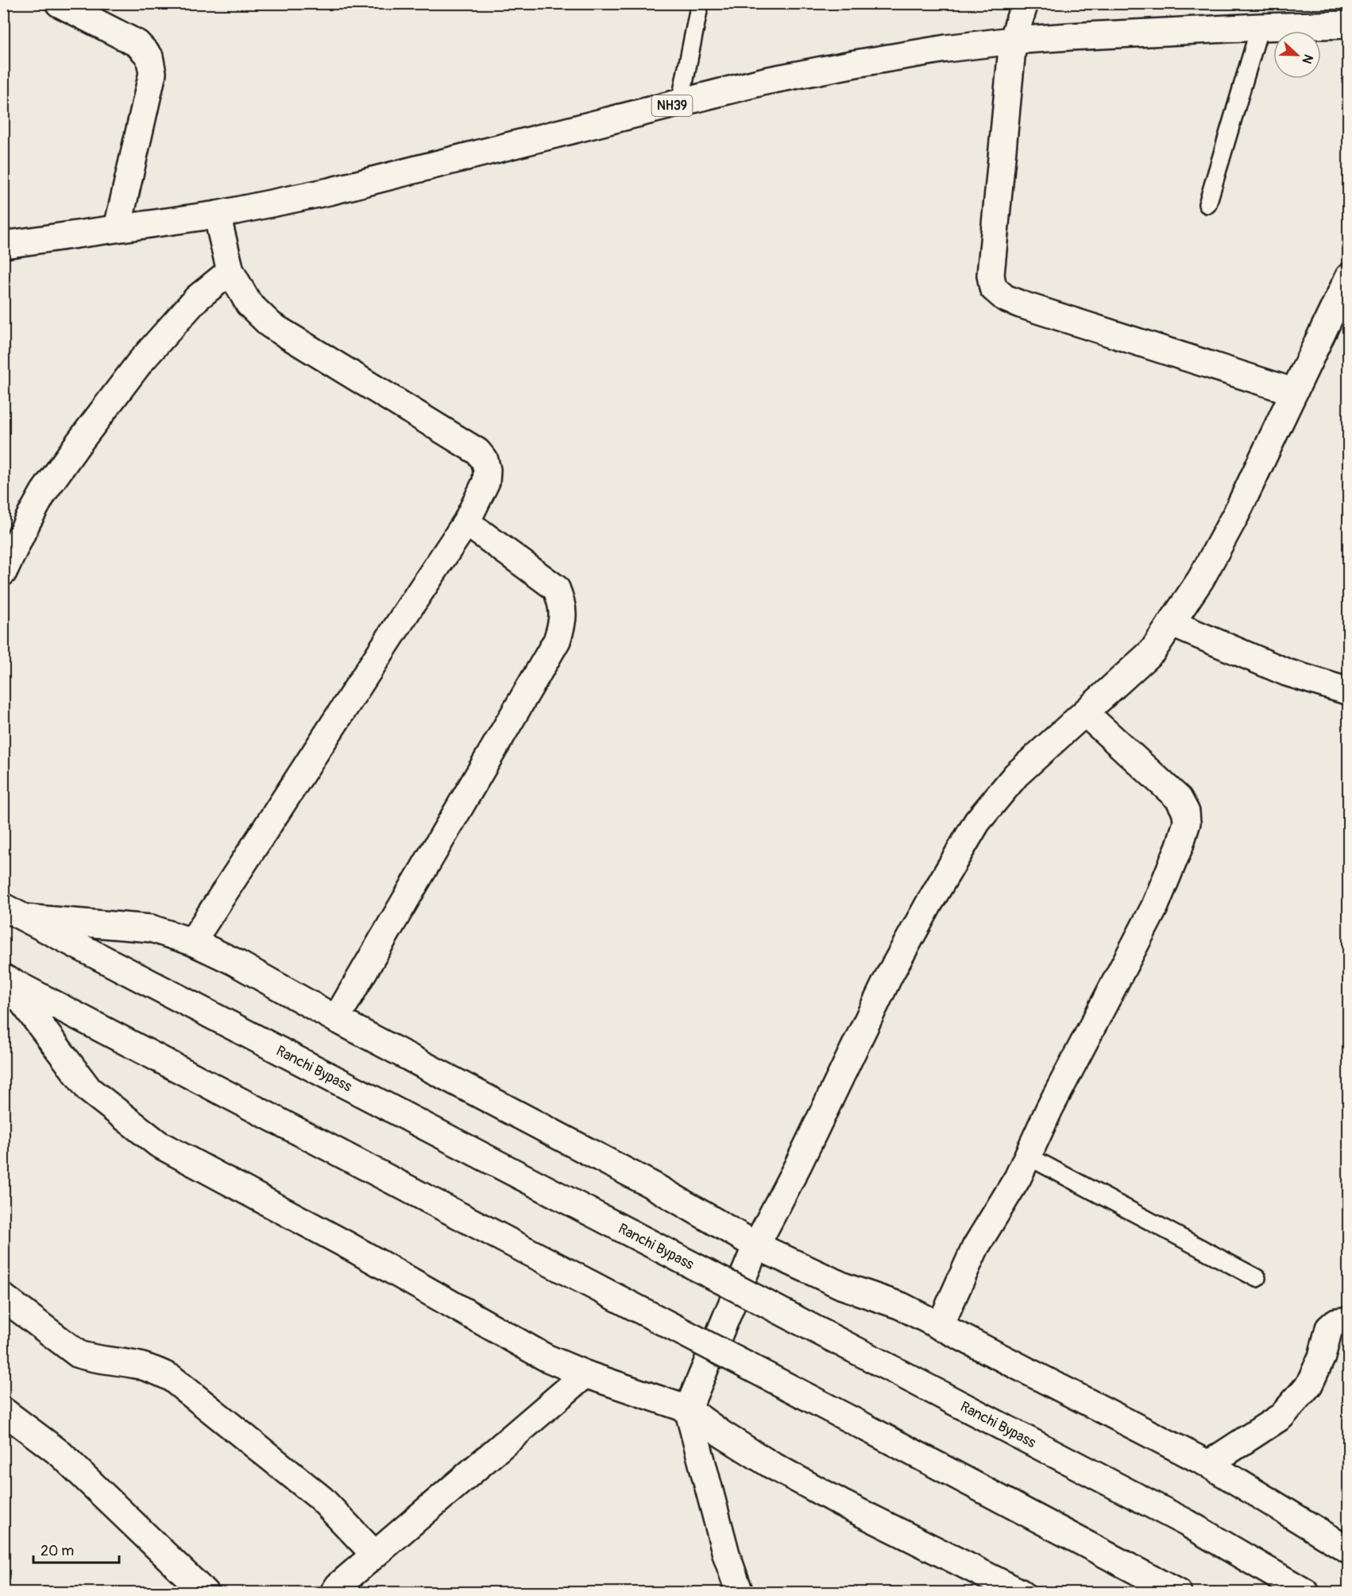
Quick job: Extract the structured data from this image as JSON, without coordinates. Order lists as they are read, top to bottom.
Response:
{
  "streets": {
    "main road": ["NH39", "Ranchi Bypass"]
  },
  "scale_bar": "20 m",
  "north": "right"
}
